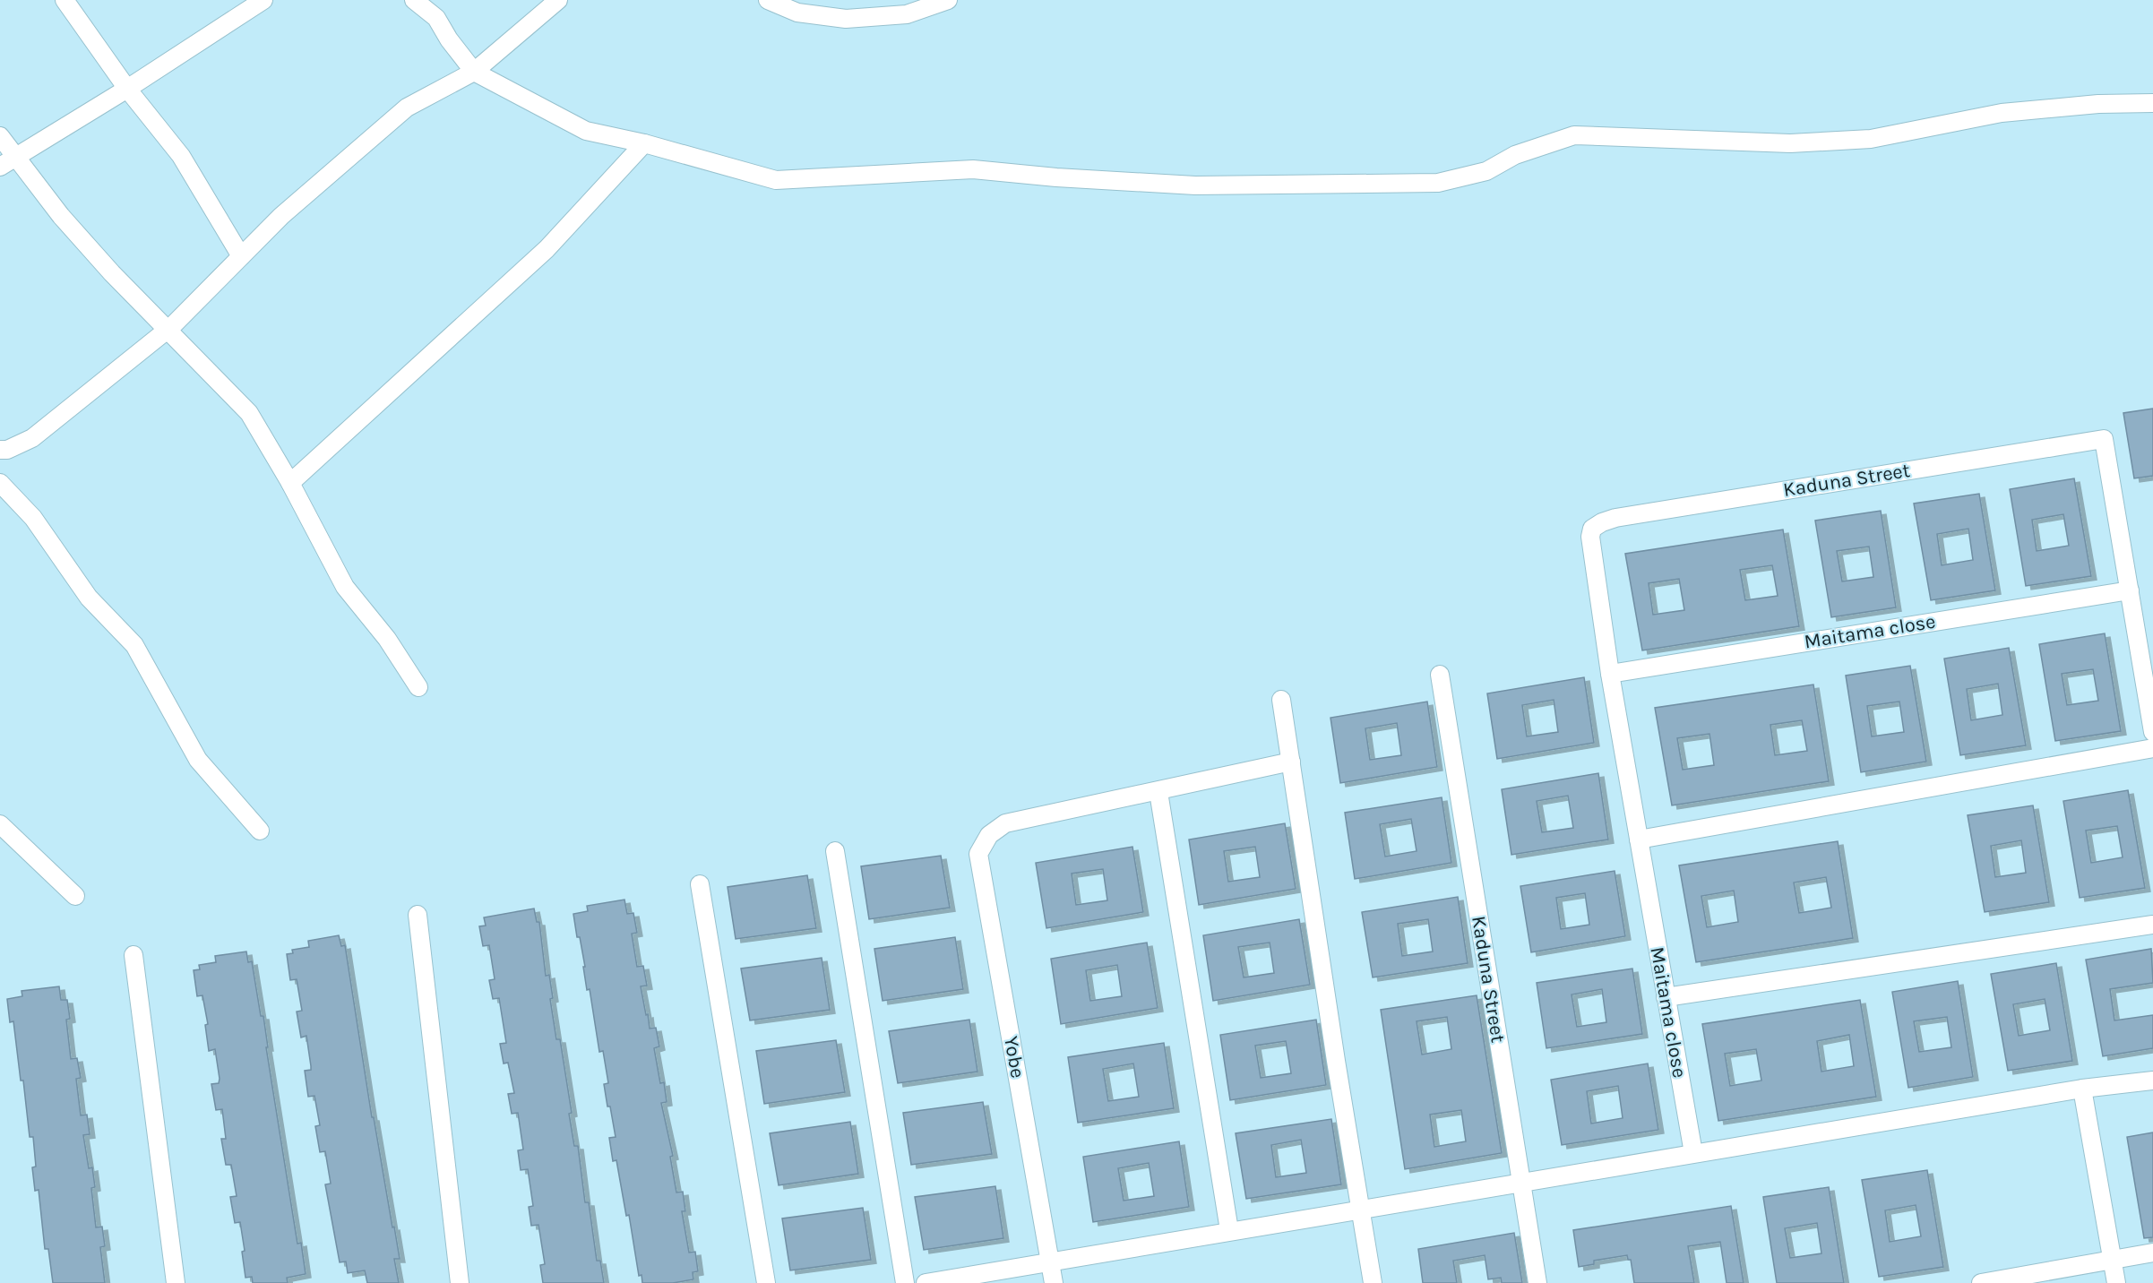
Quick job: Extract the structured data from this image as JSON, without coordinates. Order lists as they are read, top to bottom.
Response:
{
  "streets": {
    "street": ["Kaduna Street", "Maitama close", "Yobe"]
  },
  "crossings": [
    ["Kaduna Street", "Maitama close"]
  ]
}
